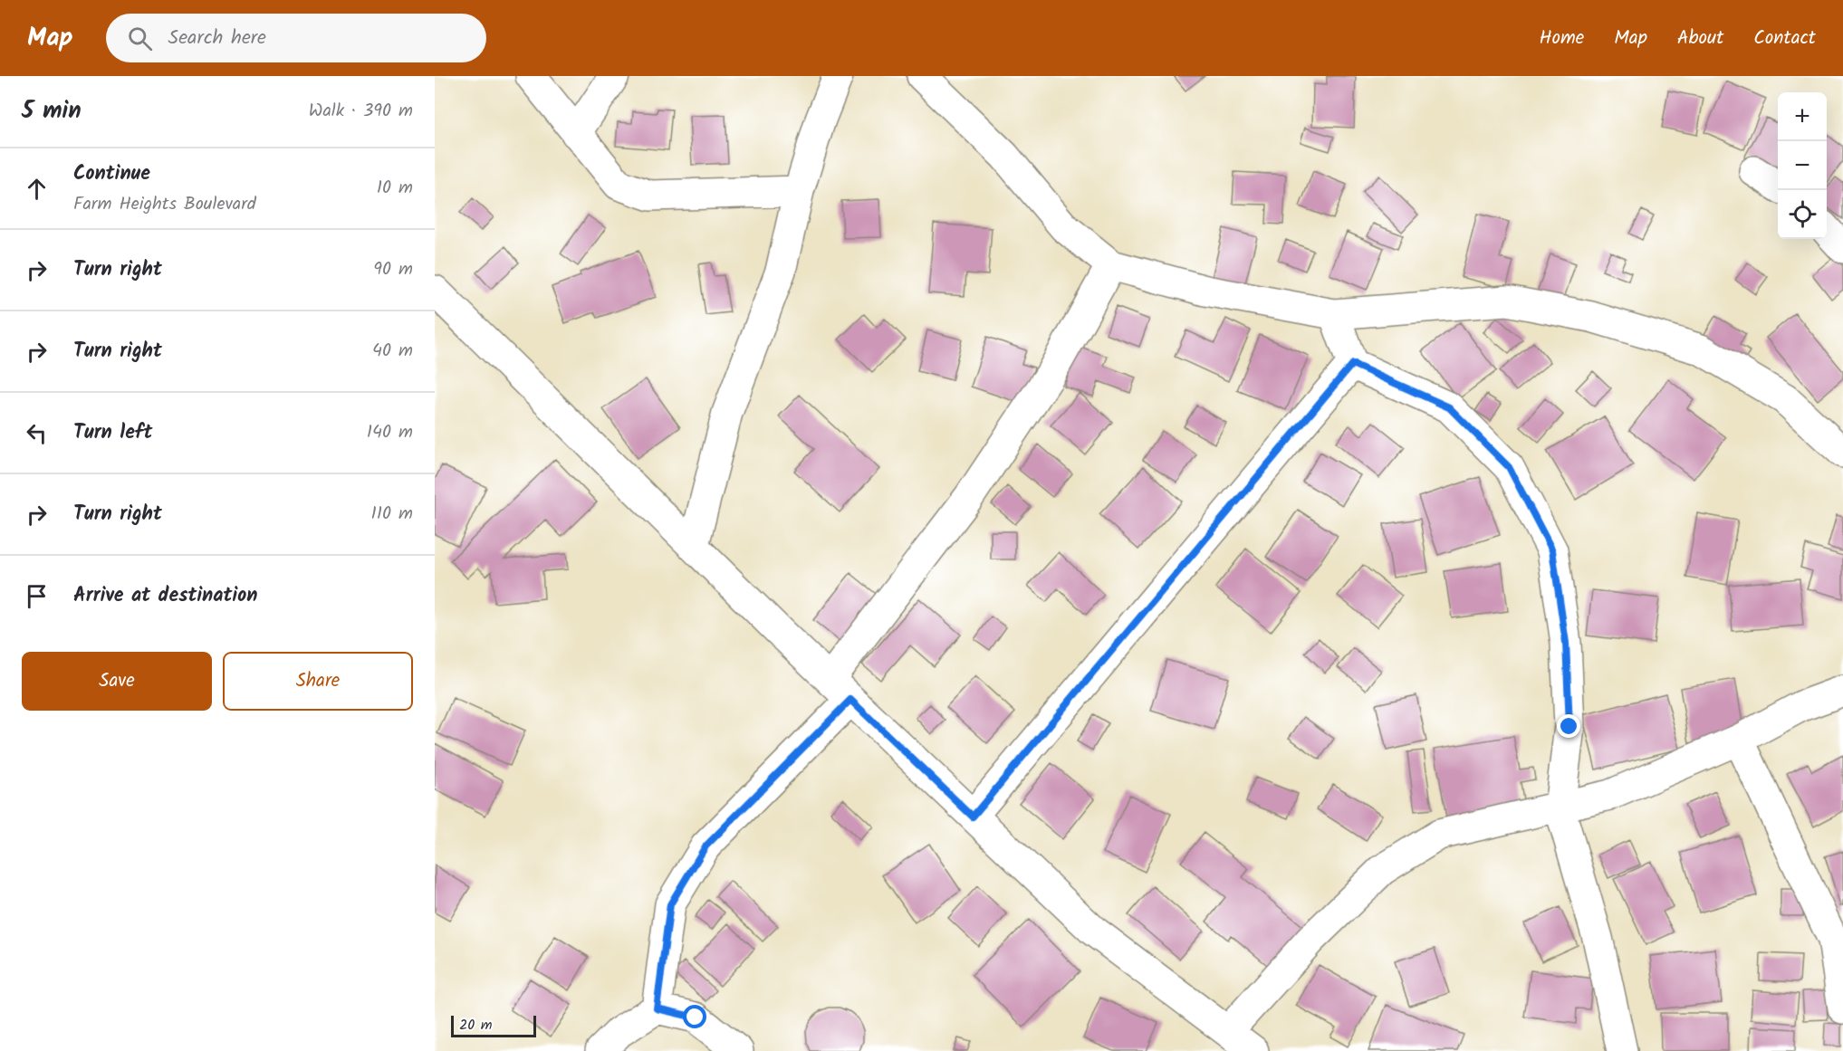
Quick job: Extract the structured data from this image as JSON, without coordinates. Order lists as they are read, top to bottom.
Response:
{
  "scale_bar": "20 m",
  "page": {
    "header": "Map",
    "search": "Search here",
    "nav": [
      "Home",
      "Map",
      "About",
      "Contact"
    ],
    "heading": ["5 min", "Walk · 390 m"],
    "map_buttons": ["+", "−"],
    "list": [
      ["Continue", "Farm Heights Boulevard", "10 m"],
      ["Turn right", "90 m"],
      ["Turn right", "40 m"],
      ["Turn left", "140 m"],
      ["Turn right", "110 m"],
      "Arrive at destination"
    ],
    "buttons": ["Save", "Share"],
    "scale": "20 m"
  }
}
